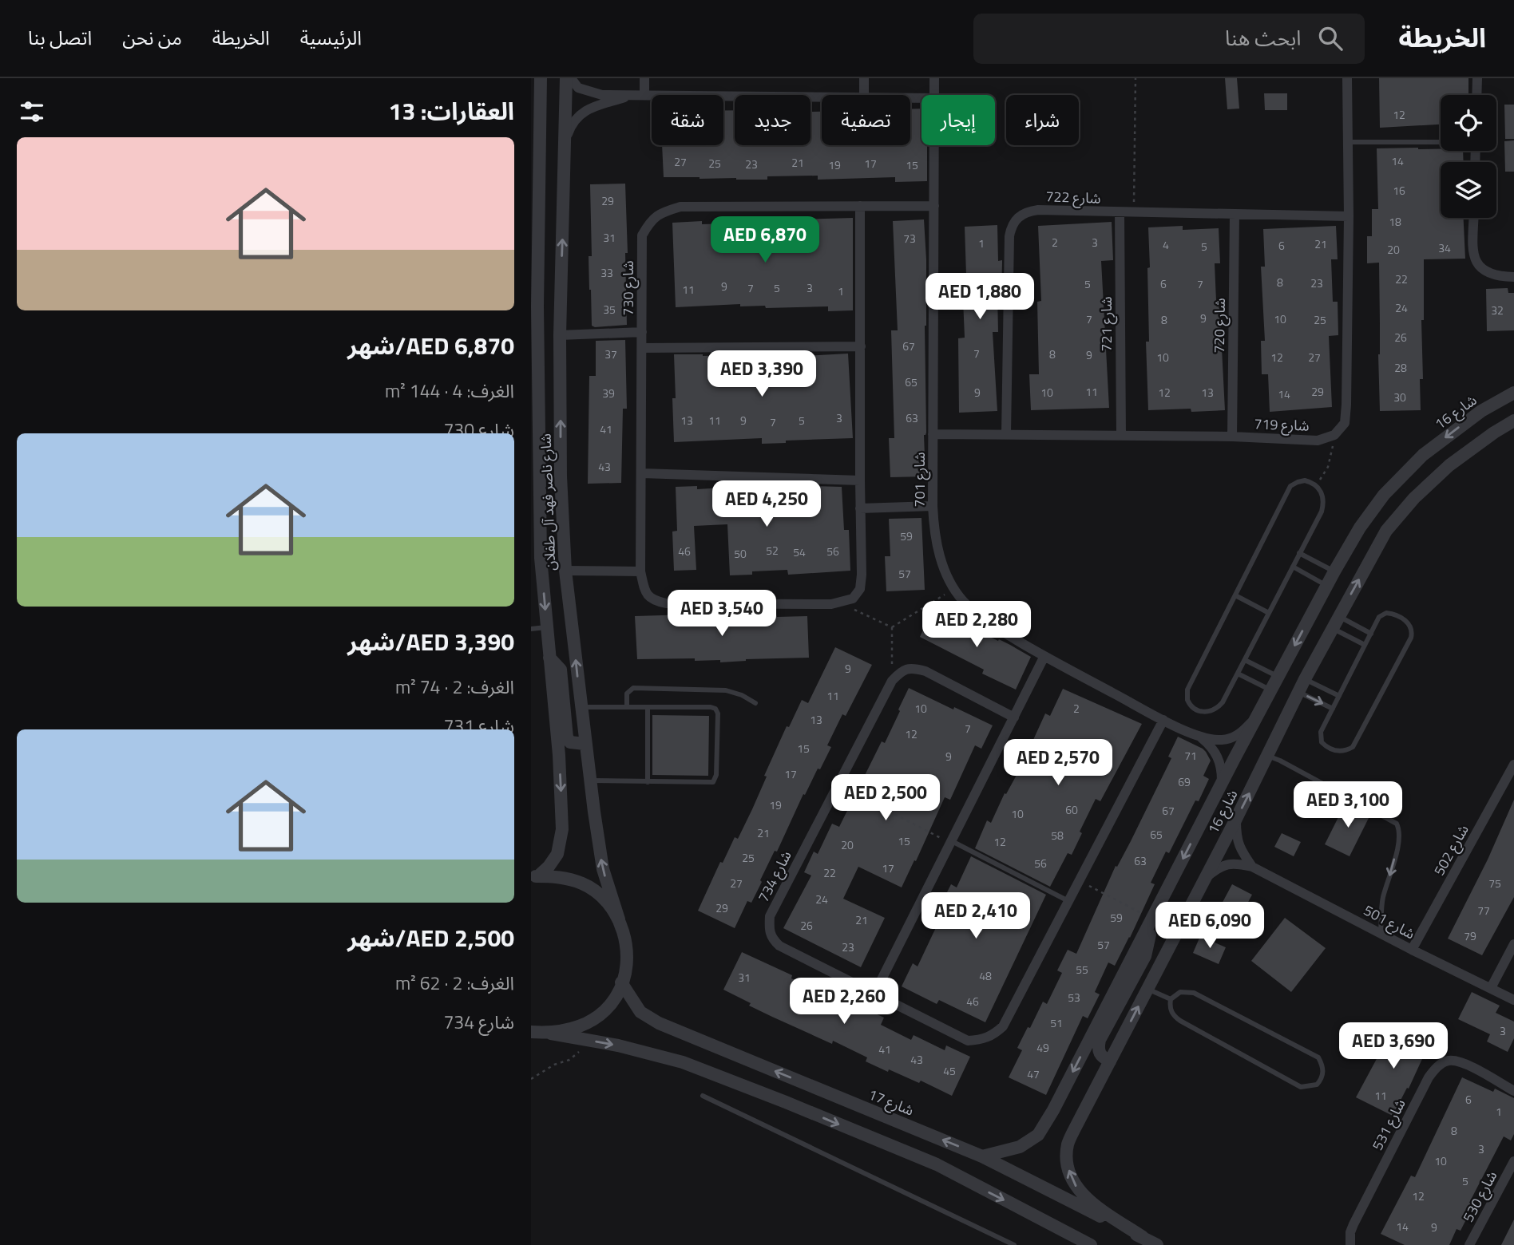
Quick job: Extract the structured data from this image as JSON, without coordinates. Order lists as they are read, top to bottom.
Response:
{
  "streets": {
    "street": [
      "شارع 722",
      "شارع 730",
      "شارع 721",
      "شارع 720",
      "شارع 16",
      "شارع 719",
      "شارع 701",
      "شارع ناصر فهد آل طفلان",
      "شارع 502",
      "شارع 734",
      "شارع 501",
      "شارع 17",
      "شارع 531",
      "شارع 530"
    ]
  },
  "crossings": [
    ["شارع 722", "شارع 721"],
    ["شارع 722", "شارع 720"],
    ["شارع 722", "شارع 719"],
    ["شارع 730", "شارع 701"],
    ["شارع 721", "شارع 719"],
    ["شارع 720", "شارع 719"],
    ["شارع 16", "شارع 701"],
    ["شارع 16", "شارع 501"],
    ["شارع 16", "شارع 17"],
    ["شارع 719", "شارع 701"],
    ["شارع 701", "شارع 734"],
    ["شارع ناصر فهد آل طفلان", "شارع 17"],
    ["شارع 502", "شارع 501"]
  ],
  "house_numbers": [
    "12",
    "14",
    "27",
    "21",
    "25",
    "17",
    "23",
    "19",
    "15",
    "16",
    "29",
    "18",
    "31",
    "73",
    "2",
    "3",
    "1",
    "21",
    "4",
    "6",
    "5",
    "34",
    "20",
    "33",
    "22",
    "8",
    "23",
    "5",
    "6",
    "7",
    "9",
    "7",
    "5",
    "3",
    "11",
    "1",
    "24",
    "35",
    "32",
    "9",
    "7",
    "10",
    "8",
    "25",
    "26",
    "67",
    "7",
    "37",
    "8",
    "9",
    "10",
    "12",
    "27",
    "28",
    "65",
    "11",
    "29",
    "9",
    "10",
    "12",
    "13",
    "39",
    "14",
    "30",
    "3",
    "63",
    "13",
    "11",
    "9",
    "5",
    "7",
    "41",
    "43",
    "59",
    "52",
    "46",
    "56",
    "54",
    "50",
    "57",
    "9",
    "11",
    "10",
    "2",
    "13",
    "7",
    "12",
    "15",
    "71",
    "9",
    "17",
    "69",
    "19",
    "60",
    "67",
    "10",
    "21",
    "65",
    "58",
    "15",
    "12",
    "20",
    "25",
    "63",
    "56",
    "17",
    "22",
    "27",
    "75",
    "24",
    "29",
    "77",
    "59",
    "21",
    "26",
    "79",
    "57",
    "23",
    "55",
    "48",
    "31",
    "53",
    "46",
    "51",
    "3",
    "49",
    "41",
    "43",
    "45",
    "47",
    "11",
    "6",
    "1",
    "8",
    "3",
    "10",
    "5",
    "12",
    "14",
    "9"
  ],
  "page": {
    "header": "الخريطة",
    "search": "ابحث هنا",
    "nav": [
      "الرئيسية",
      "الخريطة",
      "من نحن",
      "اتصل بنا"
    ],
    "heading": "العقارات: 13",
    "chip": [
      "شراء",
      "إيجار",
      "تصفية",
      "جديد",
      "شقة"
    ],
    "list": [
      {
        "name": "AED 6,870/شهر",
        "note": "الغرف: 4 · 144 m² · شارع 730"
      },
      {
        "name": "AED 3,390/شهر",
        "note": "الغرف: 2 · 74 m² · شارع 731"
      },
      {
        "name": "AED 2,500/شهر",
        "note": "الغرف: 2 · 62 m² · شارع 734"
      }
    ],
    "price": [
      "AED 6,870",
      "AED 1,880",
      "AED 3,390",
      "AED 4,250",
      "AED 3,540",
      "AED 2,280",
      "AED 2,570",
      "AED 2,500",
      "AED 3,100",
      "AED 2,410",
      "AED 6,090",
      "AED 2,260",
      "AED 3,690"
    ]
  }
}
